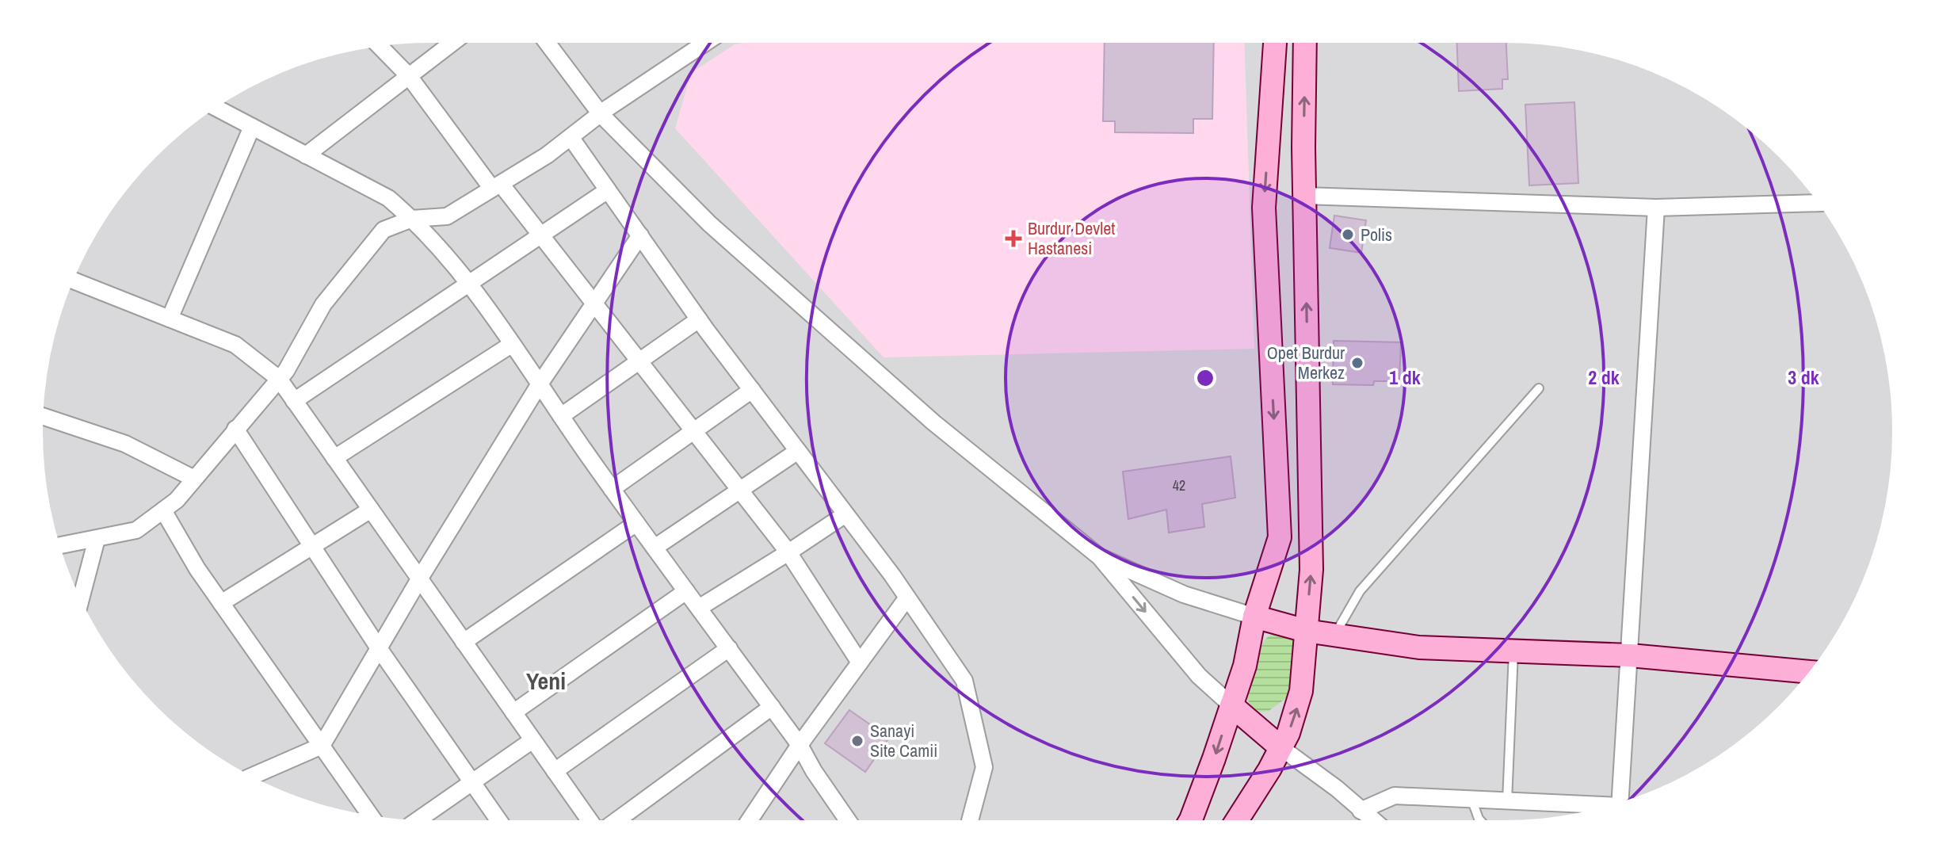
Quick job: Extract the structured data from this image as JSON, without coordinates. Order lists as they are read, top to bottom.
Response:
{
  "districts": ["Yeni"],
  "places": {
    "other": ["Polis", "Opet Burdur Merkez", "Sanayi Site Camii"],
    "health": ["Burdur Devlet Hastanesi"]
  },
  "house_numbers": ["42"],
  "rings": ["1 dk", "2 dk", "3 dk"]
}
